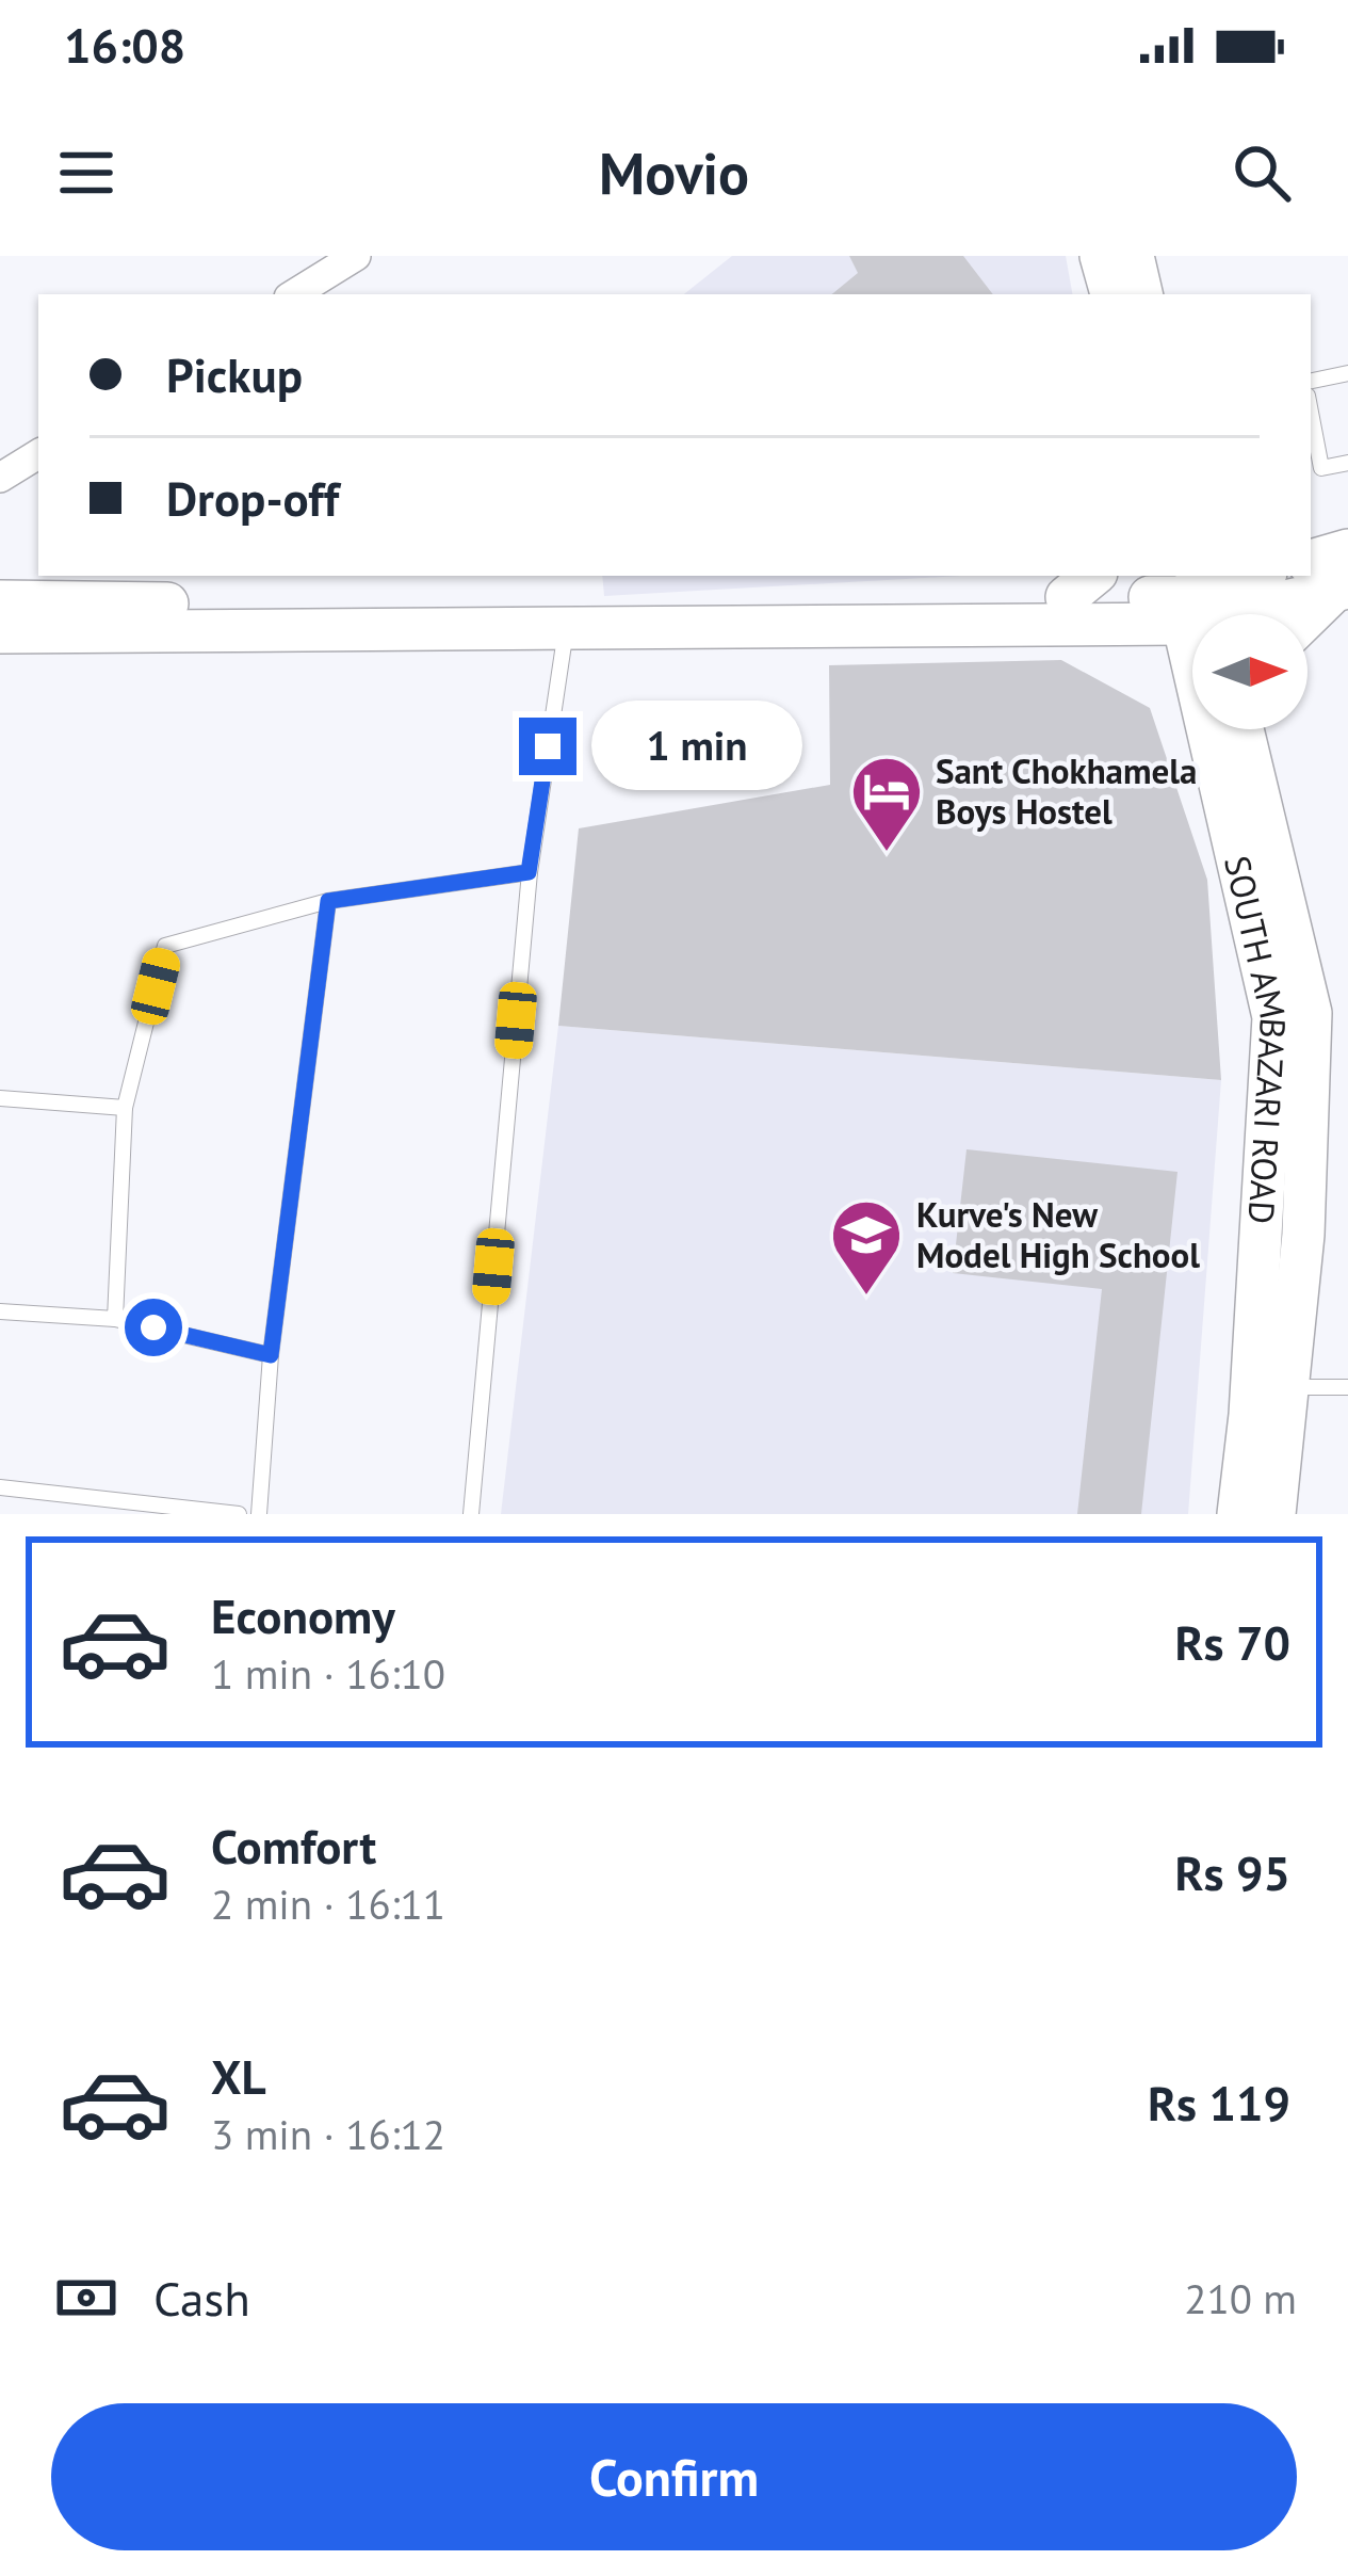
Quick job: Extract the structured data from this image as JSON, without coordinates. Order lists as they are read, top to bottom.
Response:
{
  "streets": {
    "main road": ["SOUTH AMBAZARI ROAD"]
  },
  "places": {
    "hotel": ["Sant Chokhamela Boys Hostel"],
    "school or university": ["Kurve's New Model High School"]
  },
  "north": "right",
  "page": {
    "status": "16:08",
    "header": "Movio",
    "banner": ["Pickup", "Drop-off"],
    "bubble": "1 min",
    "list": [
      {
        "name": "Economy",
        "note": "1 min · 16:10",
        "value": "Rs 70"
      },
      {
        "name": "Comfort",
        "note": "2 min · 16:11",
        "value": "Rs 95"
      },
      {
        "name": "XL",
        "note": "3 min · 16:12",
        "value": "Rs 119"
      }
    ],
    "pay": ["Cash", "210 m"],
    "buttons": "Confirm"
  }
}
